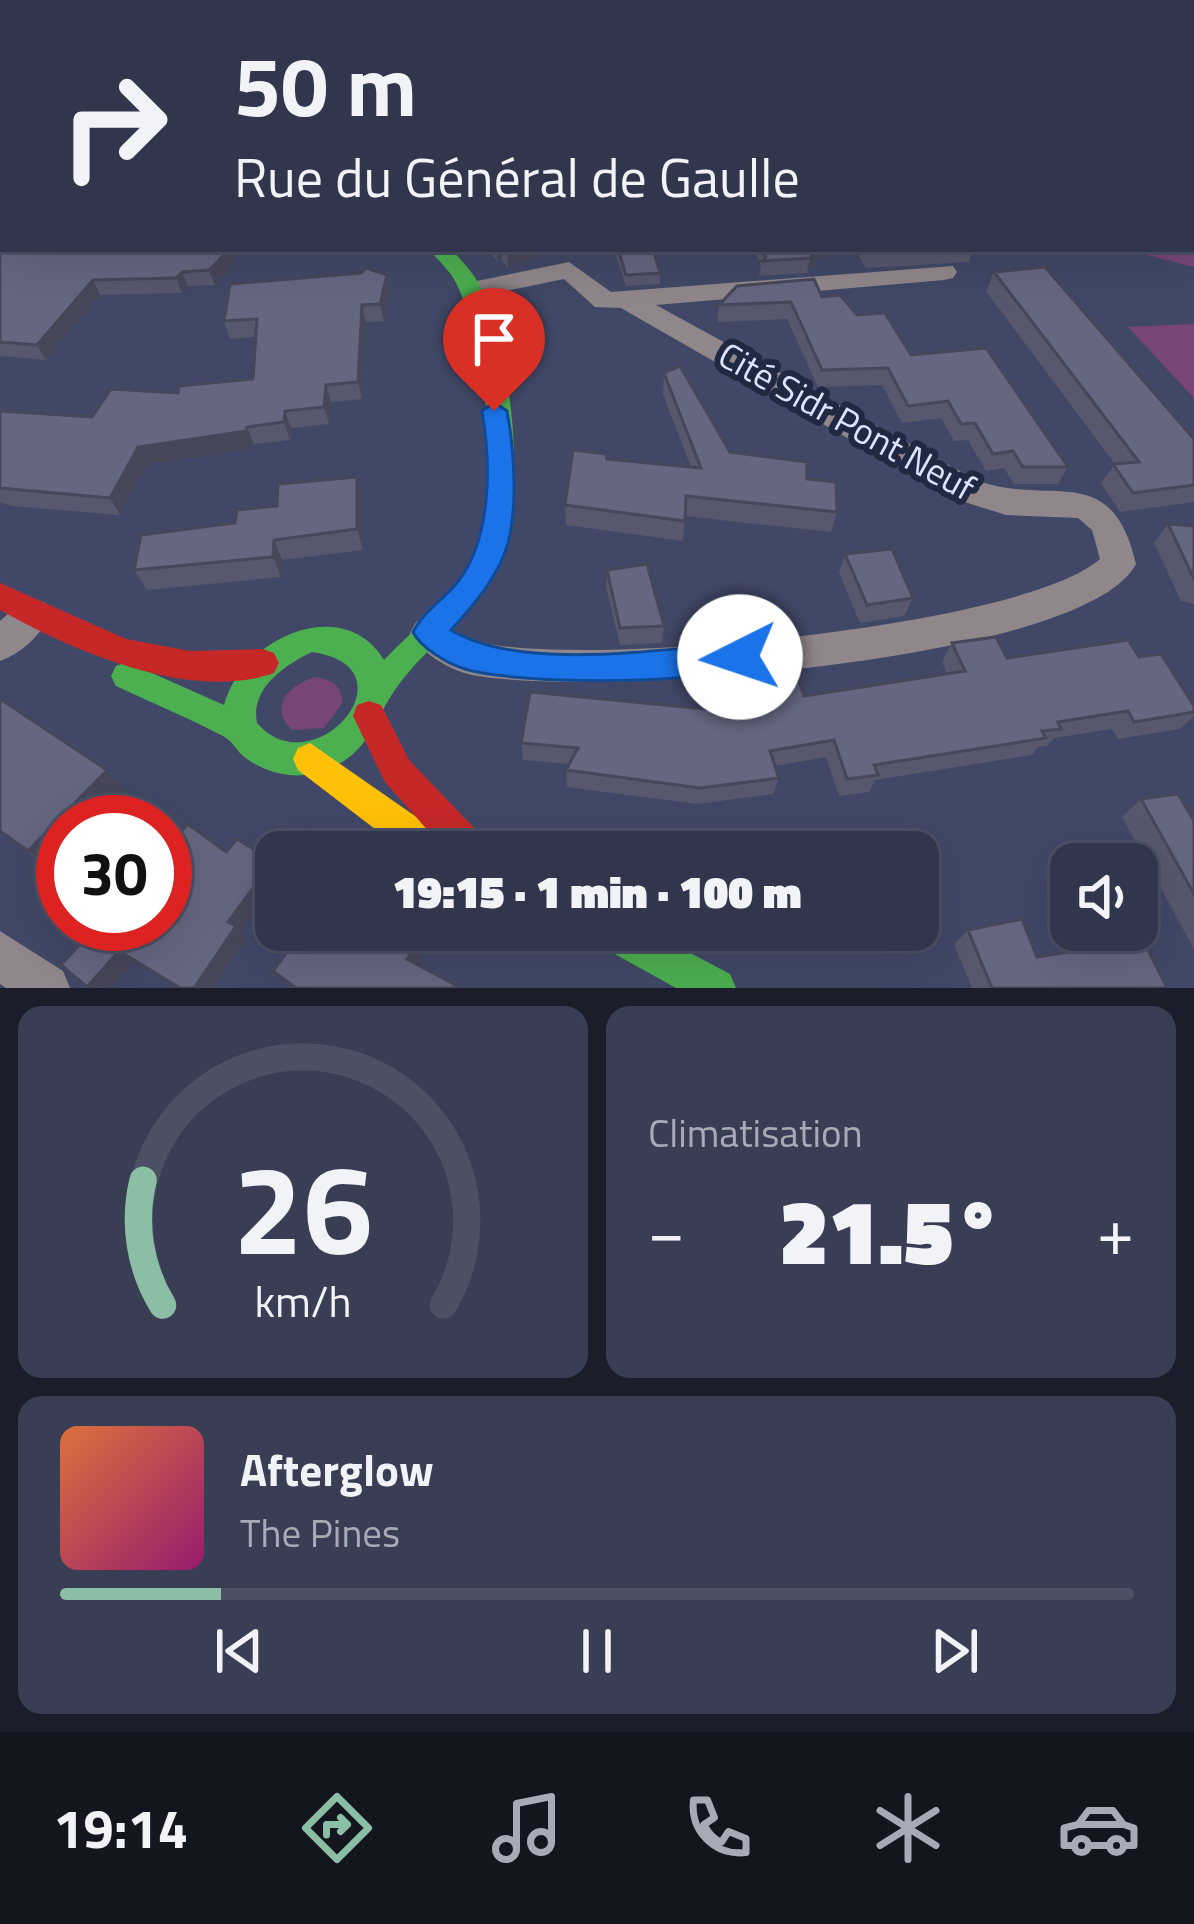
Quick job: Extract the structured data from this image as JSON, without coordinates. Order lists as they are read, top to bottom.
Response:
{
  "streets": {
    "street": ["Cité Sidr Pont Neuf"]
  },
  "page": {
    "turn": ["50 m", "Rue du Général de Gaulle"],
    "limit": "30",
    "trip": "19:15 · 1 min · 100 m",
    "tile": "Climatisation",
    "heat": ["−", "21.5°", "+"],
    "song": ["Afterglow", "The Pines"],
    "tabs": "19:14",
    "gauge": ["26", "km/h"]
  }
}
